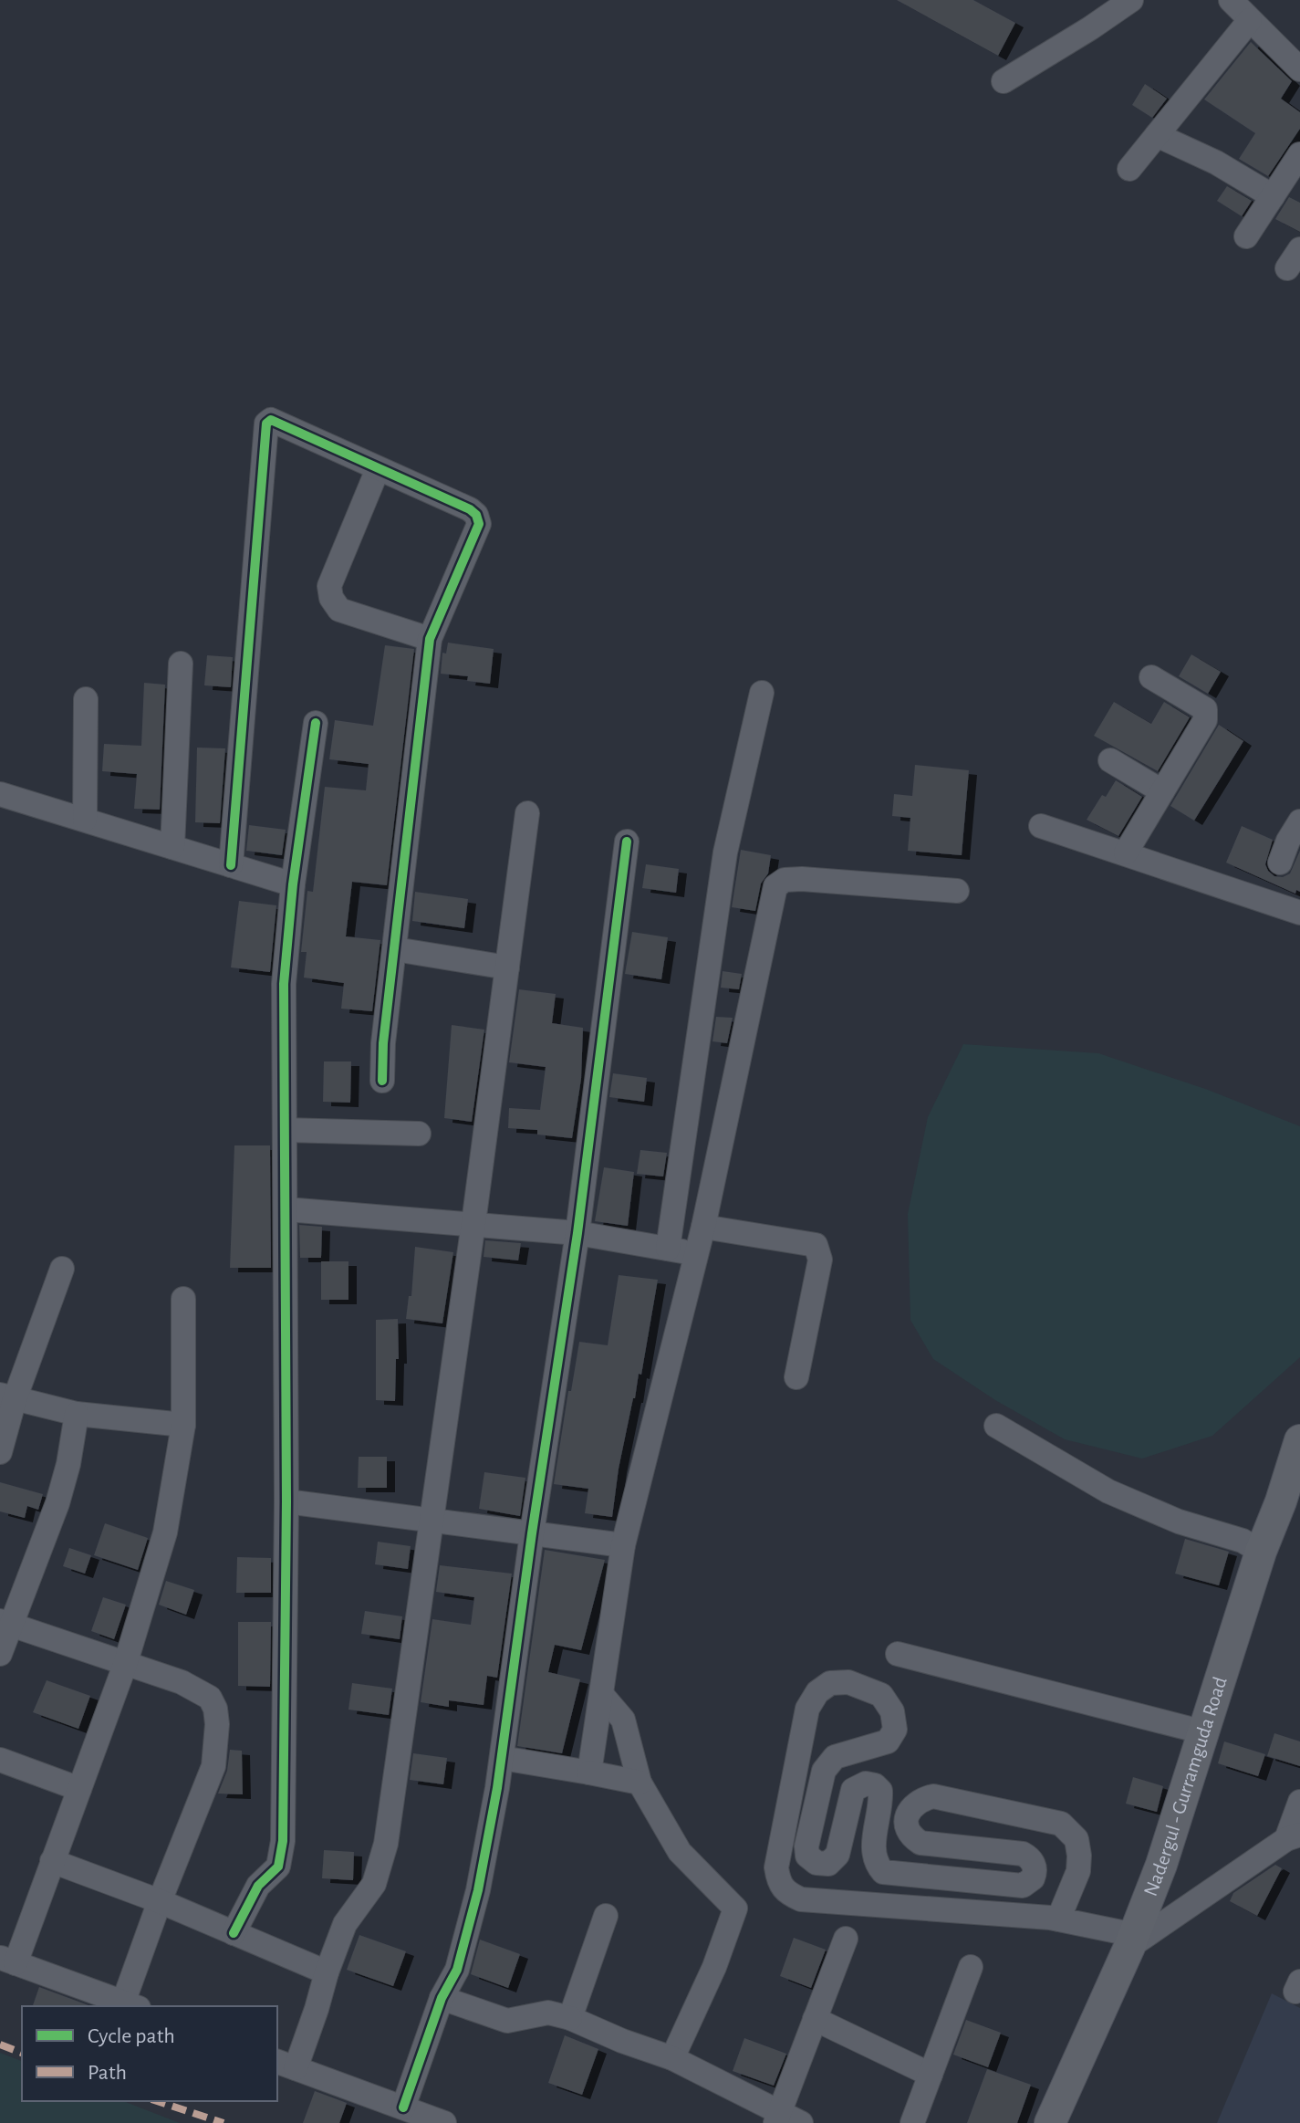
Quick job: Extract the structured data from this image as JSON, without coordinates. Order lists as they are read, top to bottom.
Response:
{
  "streets": {
    "main road": ["Nadergul - Gurramguda Road"]
  },
  "legend": ["Cycle path", "Path"]
}
